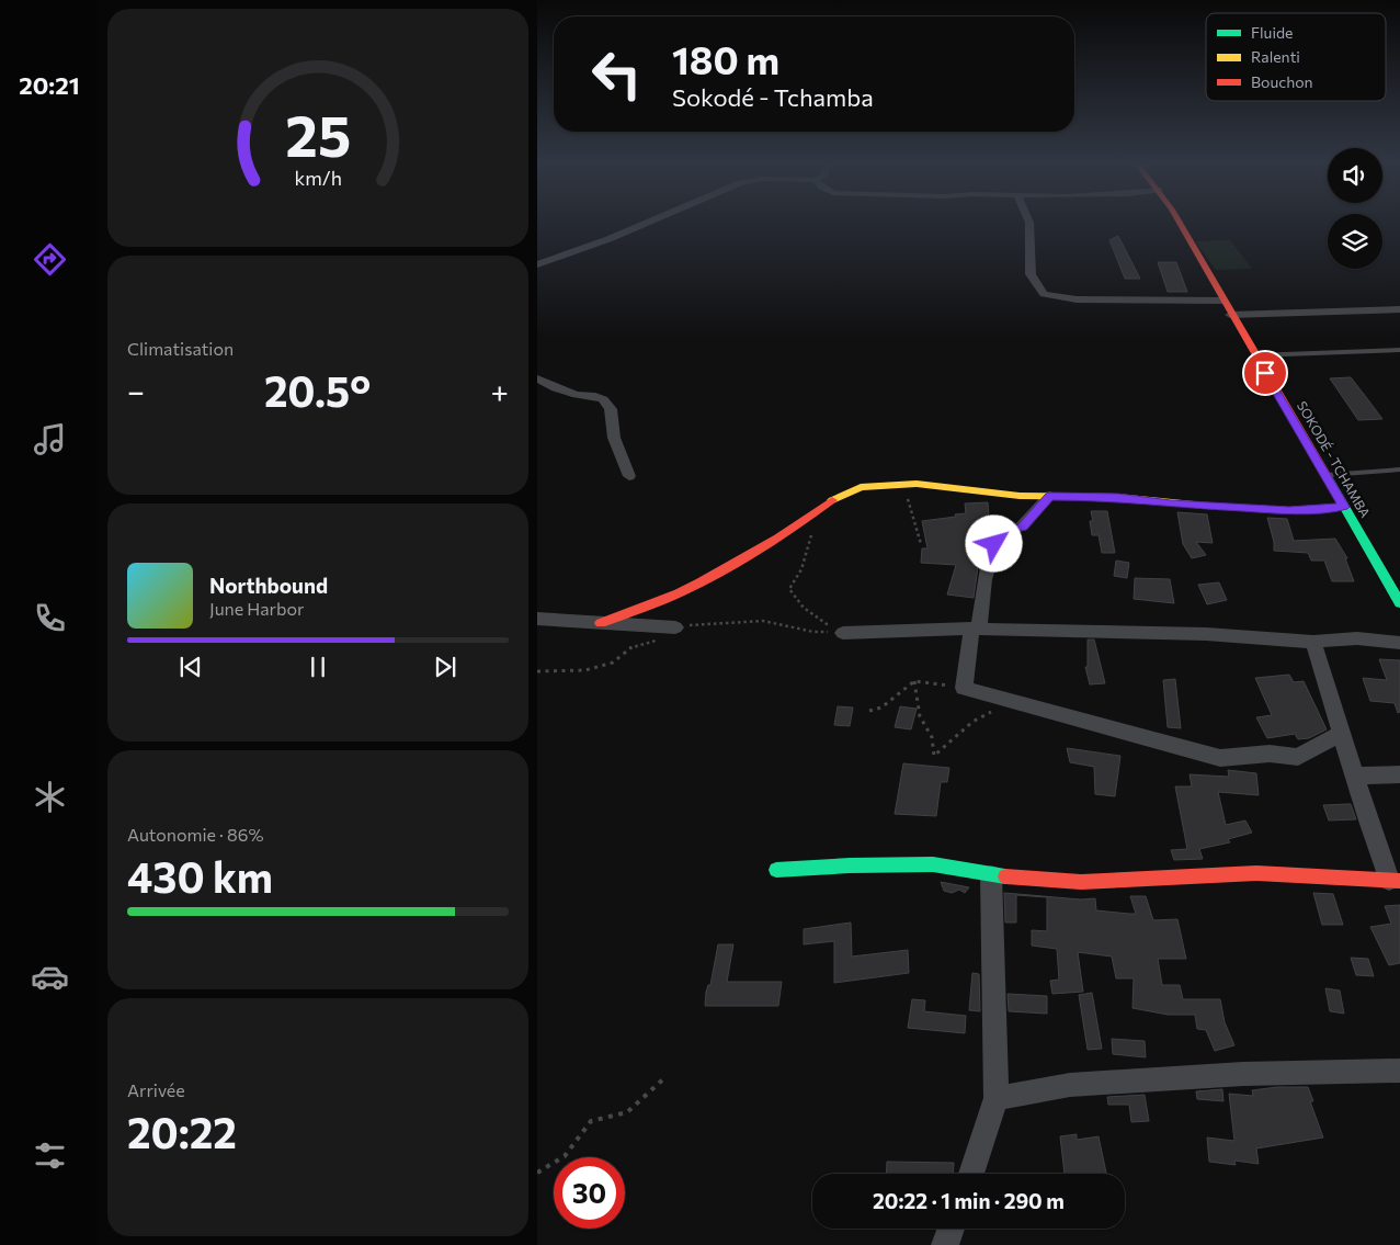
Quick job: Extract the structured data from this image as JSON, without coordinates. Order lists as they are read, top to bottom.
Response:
{
  "streets": {
    "street": ["SOKODÉ - TCHAMBA"]
  },
  "legend": ["Fluide", "Ralenti", "Bouchon"],
  "page": {
    "tabs": "20:21",
    "turn": ["180 m", "Sokodé - Tchamba"],
    "tile": [
      "Climatisation",
      ["Autonomie · 86%", "430 km"],
      ["Arrivée", "20:22"]
    ],
    "heat": ["−", "20.5°", "+"],
    "song": ["Northbound", "June Harbor"],
    "limit": "30",
    "trip": "20:22 · 1 min · 290 m",
    "gauge": ["25", "km/h"]
  }
}
